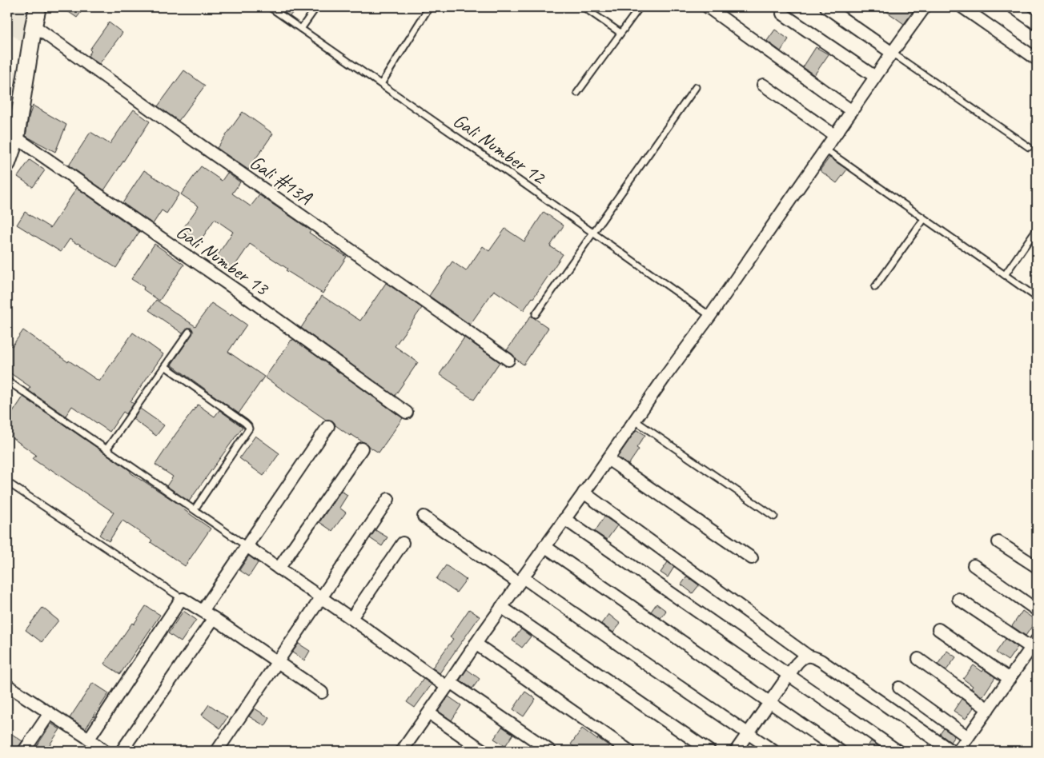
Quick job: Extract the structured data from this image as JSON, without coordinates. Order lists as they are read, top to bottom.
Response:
{
  "streets": {
    "street": ["Gali #13A", "Gali Number 13"],
    "lane": ["Gali Number 12"]
  }
}
